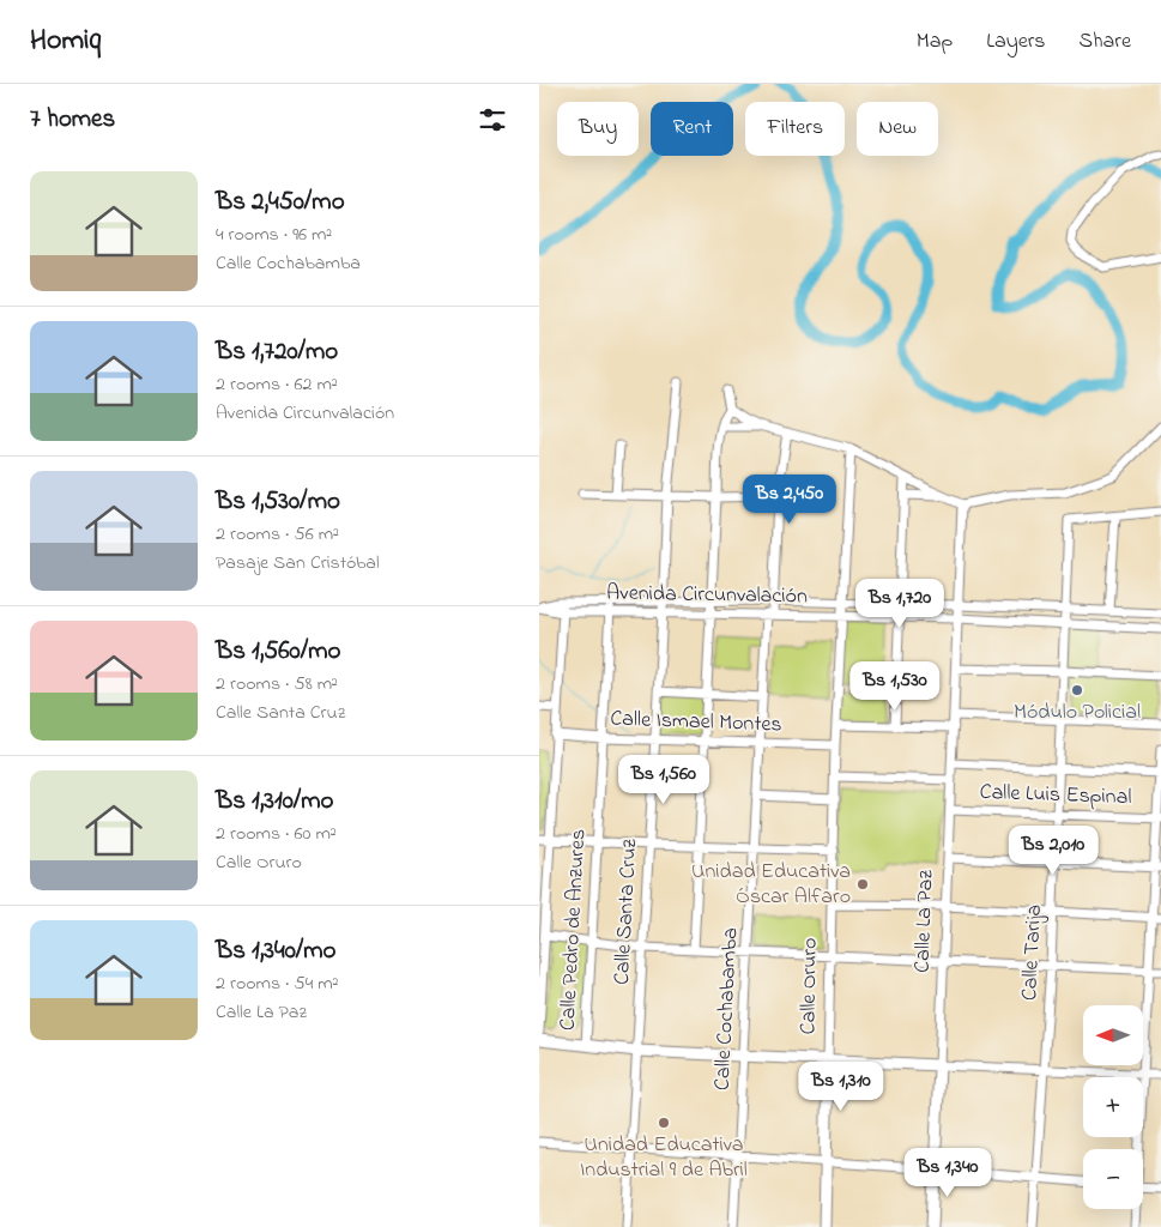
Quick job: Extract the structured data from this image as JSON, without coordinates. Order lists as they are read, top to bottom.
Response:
{
  "streets": {
    "main road": ["Calle La Paz", "Calle Oruro"],
    "street": [
      "Avenida Circunvalación",
      "Calle Ismael Montes",
      "Calle Luis Espinal",
      "Calle Santa Cruz",
      "Calle Pedro de Anzures",
      "Calle Tarija",
      "Calle Cochabamba"
    ]
  },
  "crossings": [
    ["Avenida Circunvalación", "Calle Santa Cruz"],
    ["Avenida Circunvalación", "Calle La Paz"],
    ["Avenida Circunvalación", "Calle Pedro de Anzures"],
    ["Avenida Circunvalación", "Calle Tarija"],
    ["Avenida Circunvalación", "Calle Oruro"],
    ["Avenida Circunvalación", "Calle Cochabamba"],
    ["Calle Ismael Montes", "Calle Santa Cruz"],
    ["Calle Ismael Montes", "Calle Pedro de Anzures"],
    ["Calle Ismael Montes", "Calle Oruro"],
    ["Calle Ismael Montes", "Calle Cochabamba"],
    ["Calle Luis Espinal", "Calle La Paz"],
    ["Calle Luis Espinal", "Calle Tarija"]
  ],
  "places": ["Módulo Policial", "Unidad Educativa Óscar Alfaro", "Unidad Educativa Industrial 9 de Abril"],
  "north": "left",
  "page": {
    "header": "Homiq",
    "nav": ["Map", "Layers", "Share"],
    "heading": "7 homes",
    "chip": [
      "Buy",
      "Rent",
      "Filters",
      "New"
    ],
    "list": [
      {
        "name": "Bs 2,450/mo",
        "note": "4 rooms · 96 m² · Calle Cochabamba"
      },
      {
        "name": "Bs 1,720/mo",
        "note": "2 rooms · 62 m² · Avenida Circunvalación"
      },
      {
        "name": "Bs 1,530/mo",
        "note": "2 rooms · 56 m² · Pasaje San Cristóbal"
      },
      {
        "name": "Bs 1,560/mo",
        "note": "2 rooms · 58 m² · Calle Santa Cruz"
      },
      {
        "name": "Bs 1,310/mo",
        "note": "2 rooms · 60 m² · Calle Oruro"
      },
      {
        "name": "Bs 1,340/mo",
        "note": "2 rooms · 54 m² · Calle La Paz"
      }
    ],
    "price": [
      "Bs 2,450",
      "Bs 1,720",
      "Bs 1,530",
      "Bs 1,560",
      "Bs 2,010",
      "Bs 1,310",
      "Bs 1,340"
    ],
    "map_buttons": ["+", "−"]
  }
}
